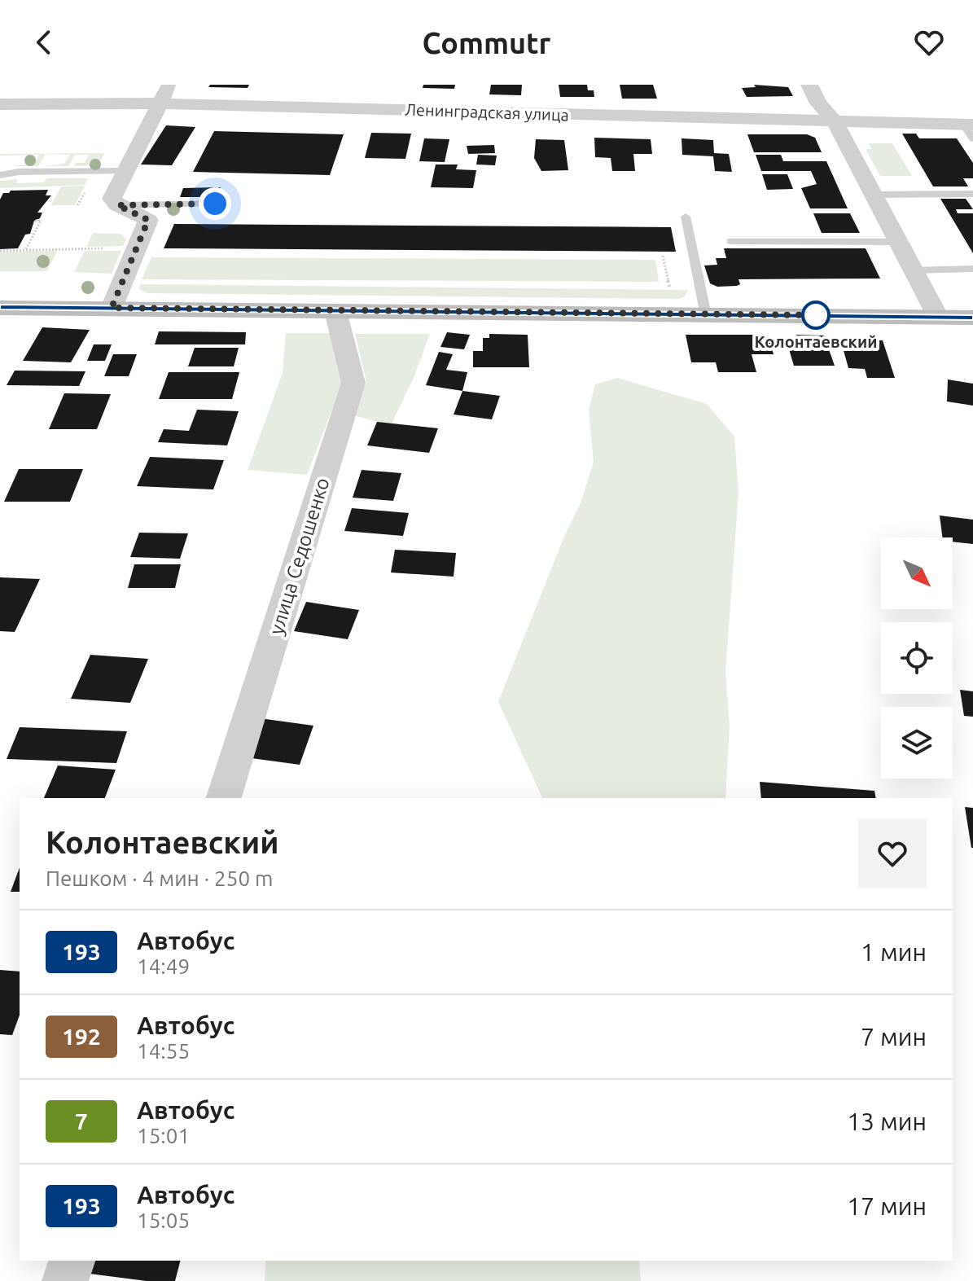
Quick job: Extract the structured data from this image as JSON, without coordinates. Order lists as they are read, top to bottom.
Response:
{
  "streets": {
    "street": ["Ленинградская улица", "улица Седошенко"]
  },
  "places": ["Колонтаевский"],
  "lines": ["bus line 193"],
  "north": "bottom right",
  "page": {
    "header": "Commutr",
    "heading": ["Колонтаевский", "Пешком · 4 мин · 250 m"],
    "list": [
      {
        "mark": "193",
        "name": "Автобус",
        "note": "14:49",
        "value": "1 мин"
      },
      {
        "mark": "192",
        "name": "Автобус",
        "note": "14:55",
        "value": "7 мин"
      },
      {
        "mark": "7",
        "name": "Автобус",
        "note": "15:01",
        "value": "13 мин"
      },
      {
        "mark": "193",
        "name": "Автобус",
        "note": "15:05",
        "value": "17 мин"
      }
    ]
  }
}
